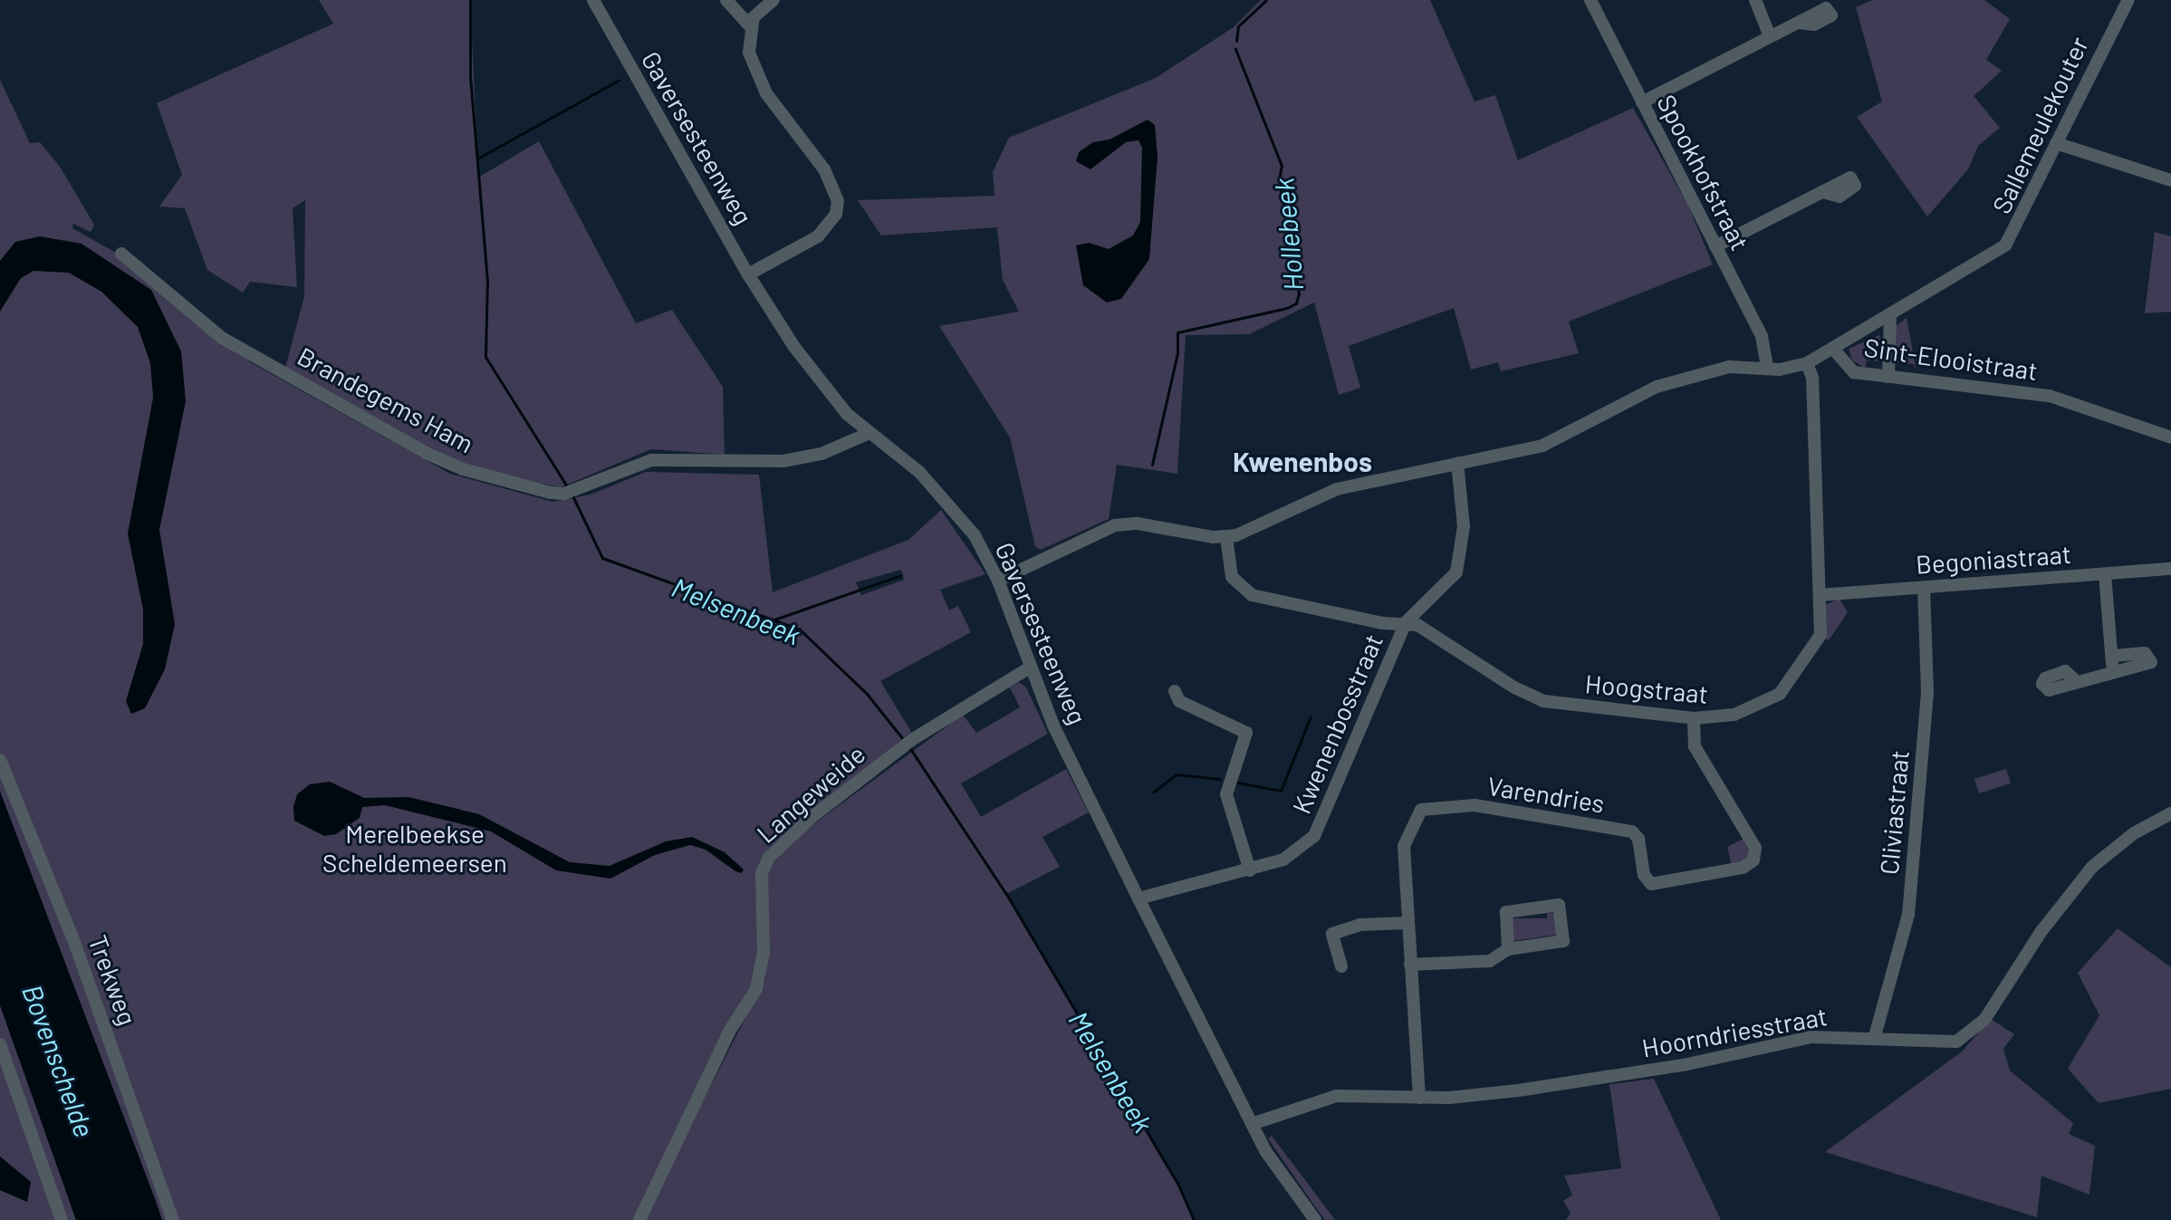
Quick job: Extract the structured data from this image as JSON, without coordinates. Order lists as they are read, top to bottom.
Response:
{
  "streets": {
    "street": [
      "Sallemeulekouter",
      "Gaversesteenweg",
      "Spookhofstraat",
      "Sint-Elooistraat",
      "Brandegems Ham",
      "Begoniastraat",
      "Hoogstraat",
      "Kwenenbosstraat",
      "Langeweide",
      "Varendries",
      "Cliviastraat",
      "Trekweg",
      "Hoorndriesstraat"
    ]
  },
  "crossings": [
    ["Sallemeulekouter", "Sint-Elooistraat"],
    ["Gaversesteenweg", "Brandegems Ham"],
    ["Gaversesteenweg", "Kwenenbosstraat"],
    ["Gaversesteenweg", "Langeweide"],
    ["Gaversesteenweg", "Hoorndriesstraat"],
    ["Spookhofstraat", "Sint-Elooistraat"],
    ["Sint-Elooistraat", "Hoogstraat"],
    ["Sint-Elooistraat", "Kwenenbosstraat"],
    ["Begoniastraat", "Hoogstraat"],
    ["Begoniastraat", "Cliviastraat"],
    ["Hoogstraat", "Kwenenbosstraat"],
    ["Hoogstraat", "Varendries"],
    ["Varendries", "Hoorndriesstraat"],
    ["Cliviastraat", "Hoorndriesstraat"]
  ],
  "districts": ["Kwenenbos"],
  "water": ["Hollebeek", "Melsenbeek", "Bovenschelde"],
  "parks": ["Merelbeekse Scheldemeersen"]
}
